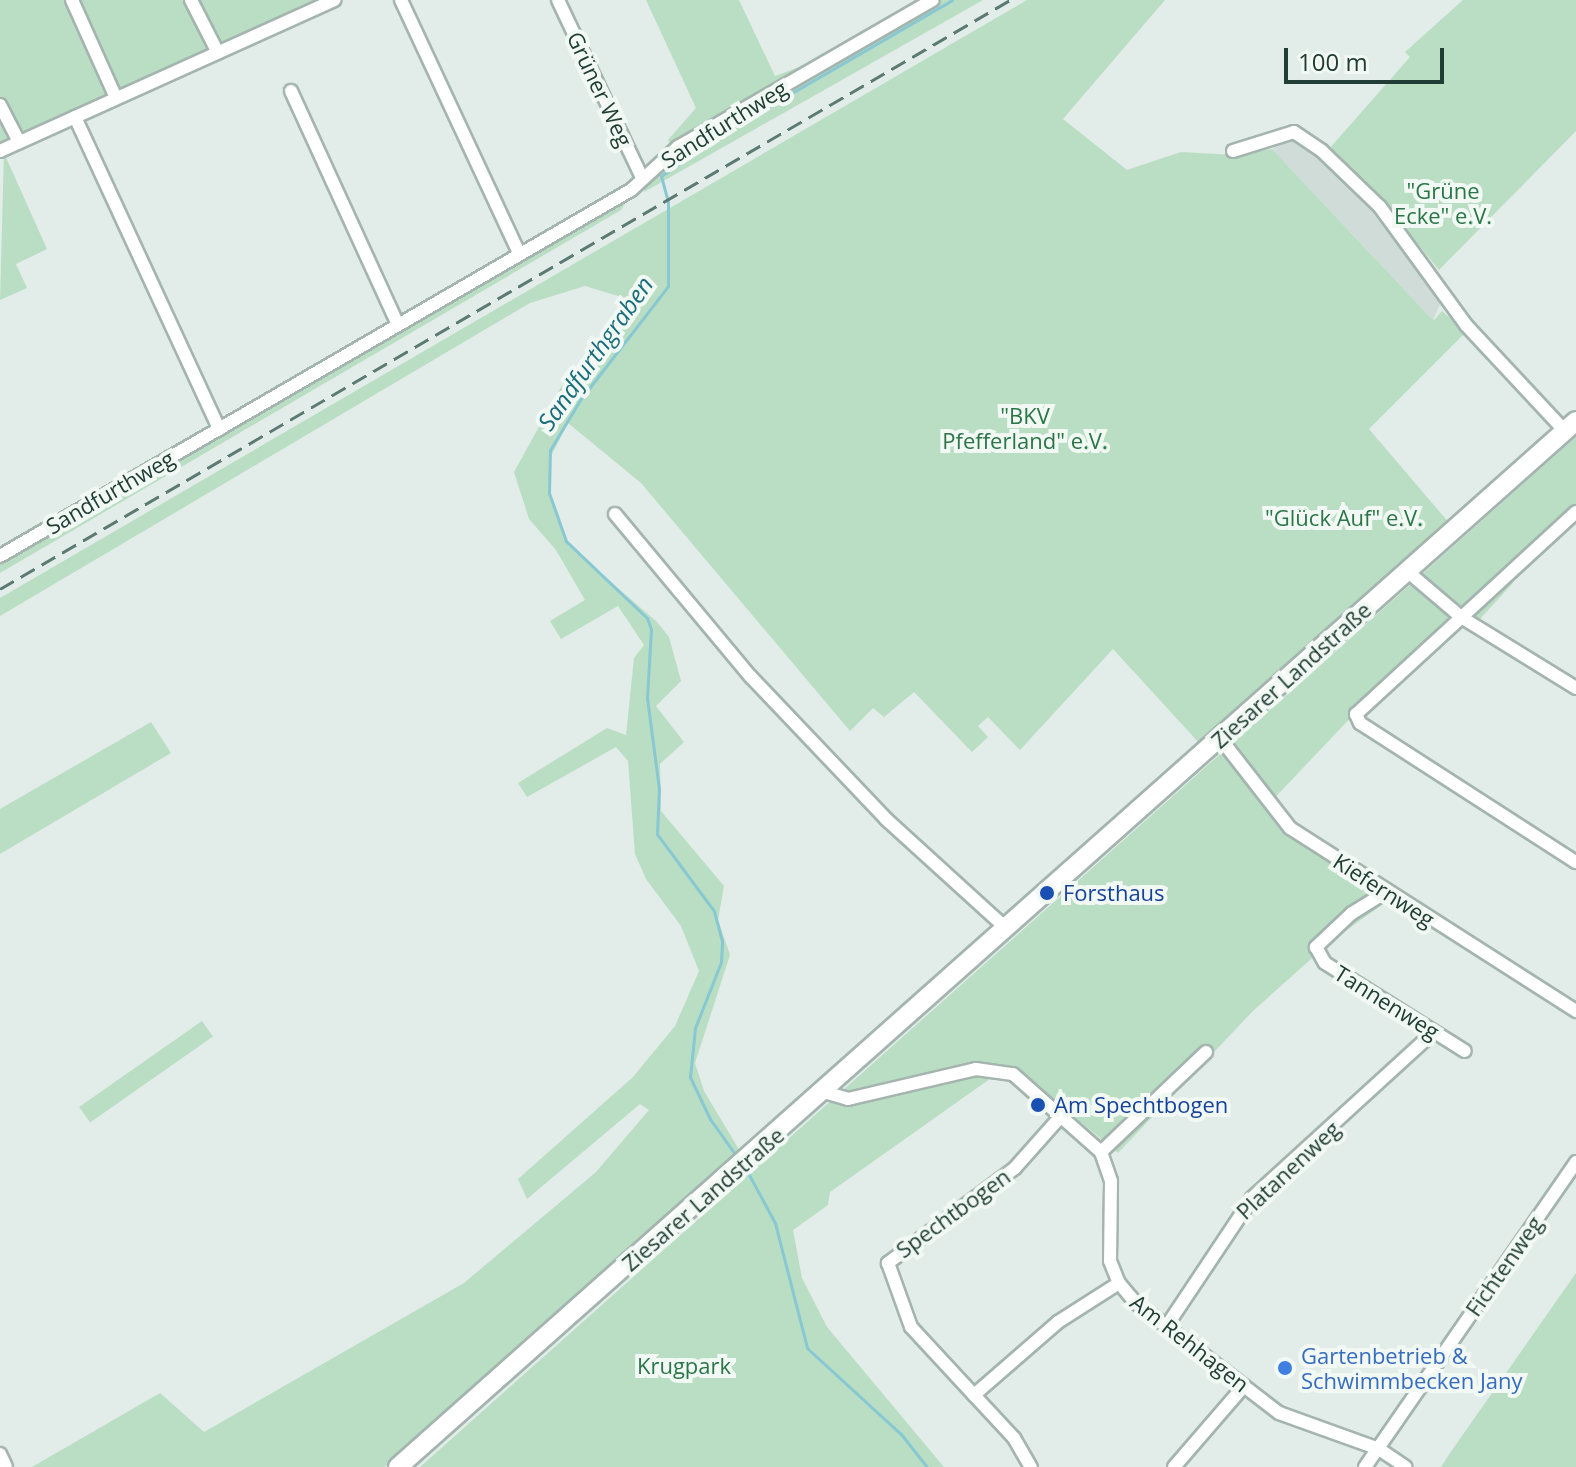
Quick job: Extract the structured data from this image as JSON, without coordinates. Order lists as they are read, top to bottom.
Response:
{
  "streets": {
    "main road": ["Ziesarer Landstraße"],
    "street": [
      "Grüner Weg",
      "Sandfurthweg",
      "Kiefernweg",
      "Tannenweg",
      "Platanenweg",
      "Spechtbogen",
      "Fichtenweg",
      "Am Rehhagen"
    ]
  },
  "crossings": [
    ["Grüner Weg", "Sandfurthweg"],
    ["Ziesarer Landstraße", "Kiefernweg"],
    ["Kiefernweg", "Tannenweg"],
    ["Tannenweg", "Platanenweg"],
    ["Platanenweg", "Am Rehhagen"],
    ["Fichtenweg", "Am Rehhagen"]
  ],
  "water": ["Sandfurthgraben"],
  "parks": [
    "\"Grüne Ecke\" e.V.",
    "\"BKV Pfefferland\" e.V.",
    "\"Glück Auf\" e.V.",
    "Krugpark"
  ],
  "places": ["Forsthaus", "Am Spechtbogen", "Gartenbetrieb & Schwimmbecken Jany"],
  "scale_bar": "100 m"
}
